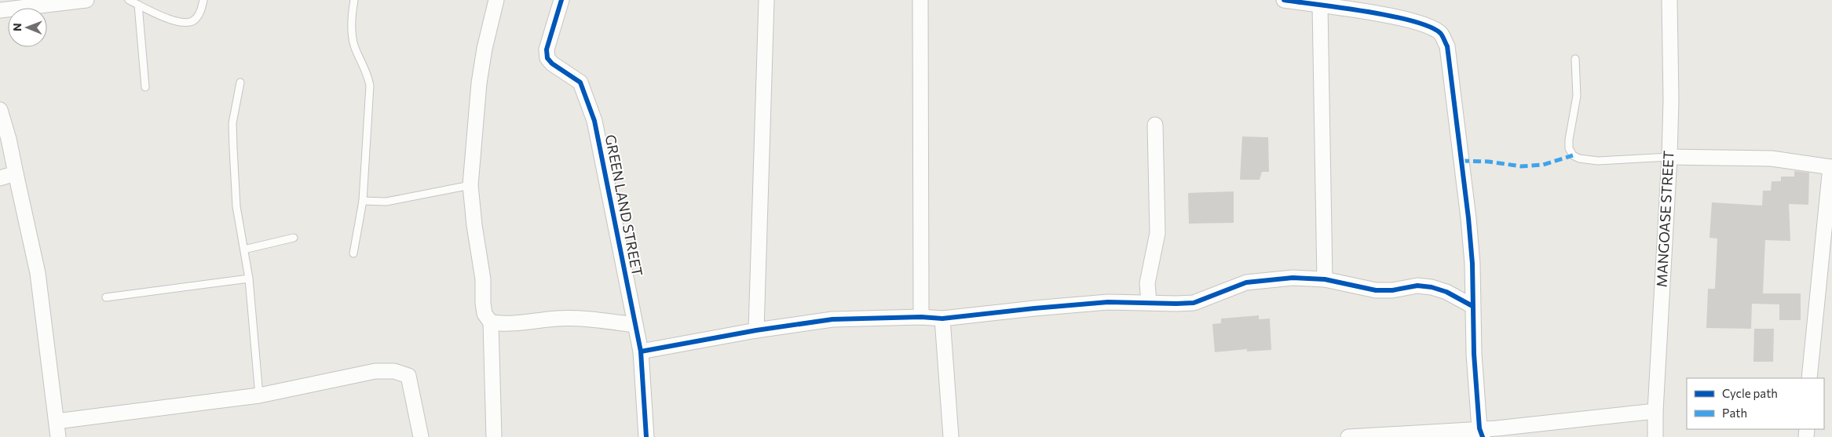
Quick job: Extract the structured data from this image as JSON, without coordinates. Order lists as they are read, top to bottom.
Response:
{
  "streets": {
    "street": ["GREEN LAND STREET", "MANGOASE STREET"]
  },
  "legend": ["Cycle path", "Path"],
  "north": "left"
}
